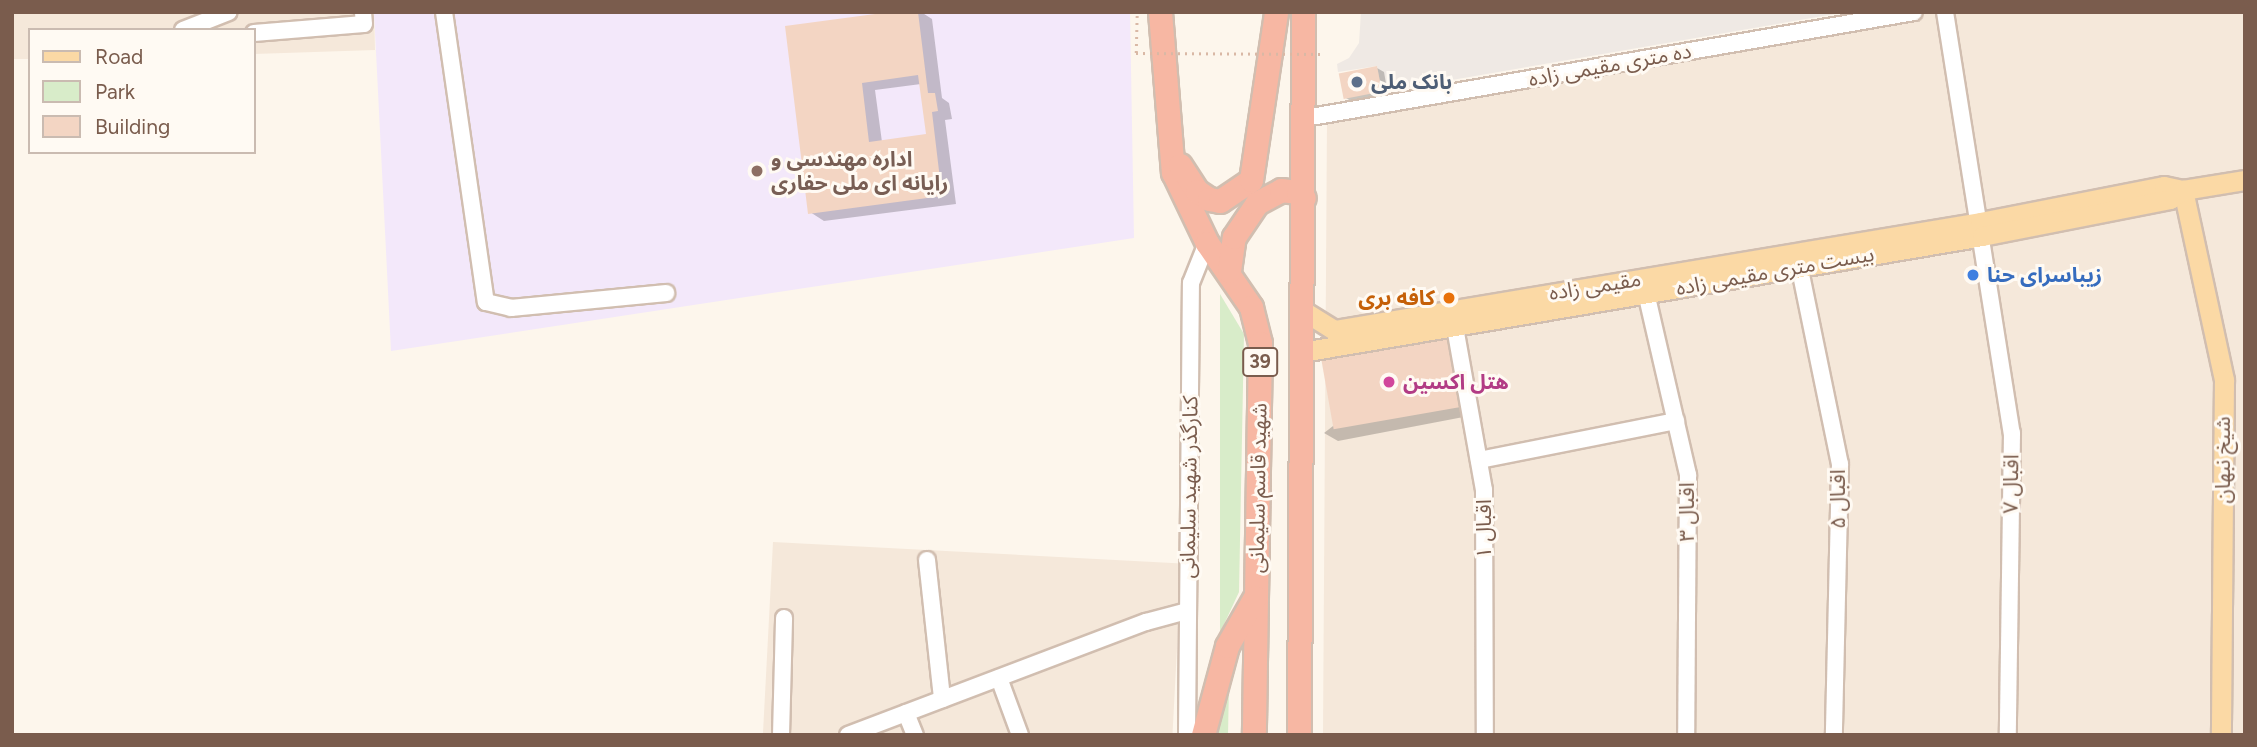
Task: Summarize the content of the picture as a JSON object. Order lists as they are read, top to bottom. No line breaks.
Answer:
{"streets":{"highway":["39","شهید قاسم سلیمانی"],"main road":["بیست متری مقیمی زاده","شیخ نبهان"],"street":["ده متری مقیمی زاده","اقبال ۷","کنارگذر شهید سلیمانی","اقبال ۵","اقبال ۳","اقبال ۱"]},"crossings":[["ده متری مقیمی زاده","شهید قاسم سلیمانی"],["بیست متری مقیمی زاده","شیخ نبهان"],["بیست متری مقیمی زاده","اقبال ۷"],["بیست متری مقیمی زاده","شهید قاسم سلیمانی"],["بیست متری مقیمی زاده","اقبال ۵"],["بیست متری مقیمی زاده","اقبال ۳"],["بیست متری مقیمی زاده","اقبال ۱"],["کنارگذر شهید سلیمانی","شهید قاسم سلیمانی"]],"places":["بانک ملی","اداره مهندسی و رایانه ای ملی حفاری","زیباسرای حنا","کافه بری","هتل اکسین"],"legend":["Road","Park","Building"]}
